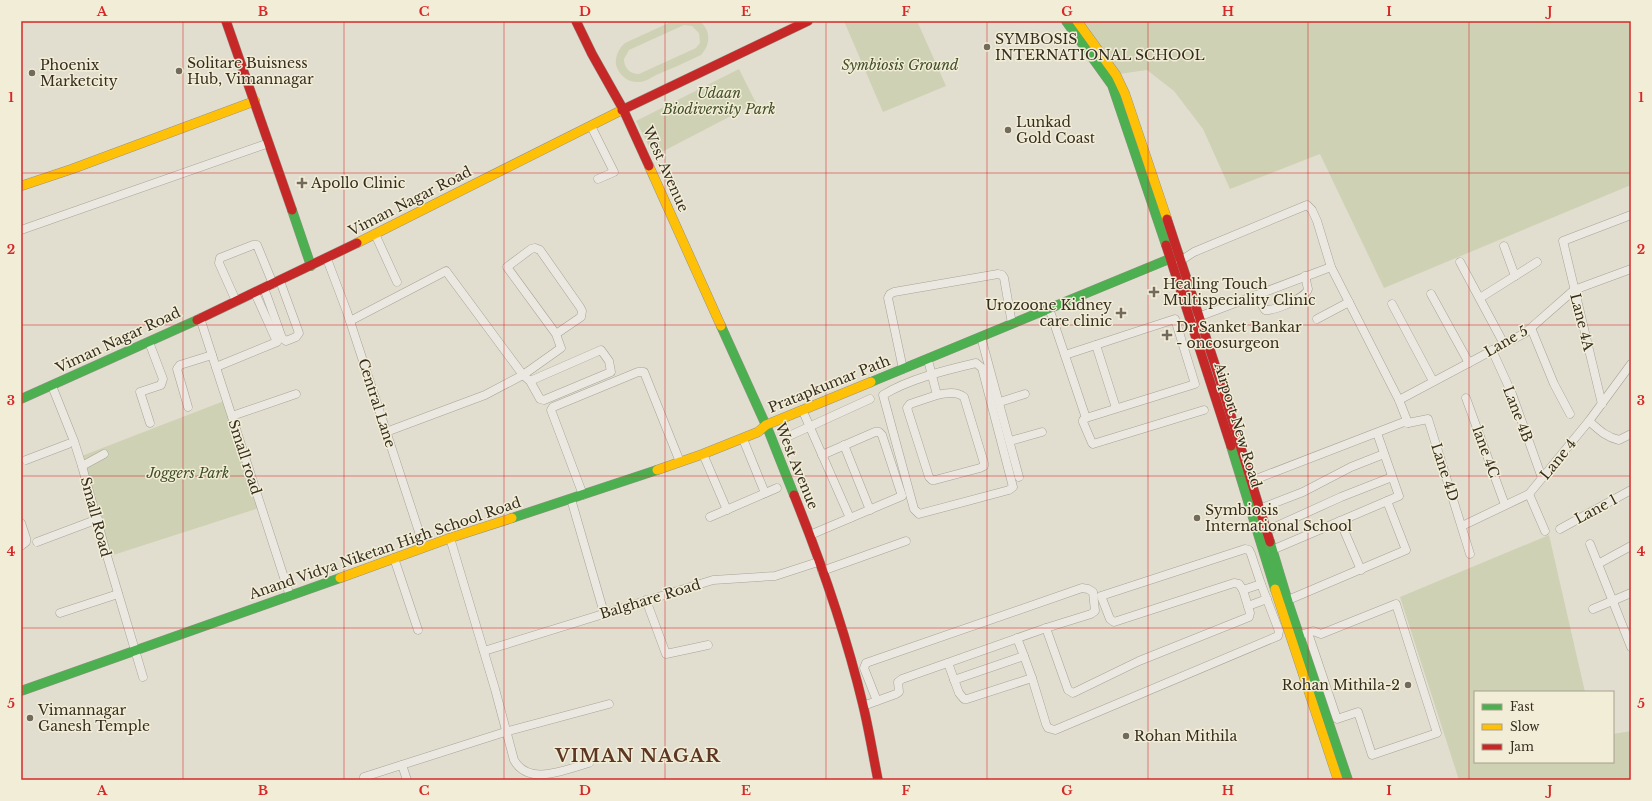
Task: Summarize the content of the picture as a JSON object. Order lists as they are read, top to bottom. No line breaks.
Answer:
{"streets":{"street":["West Avenue","Viman Nagar Road","Lane 4A","Lane 5","Pratapkumar Path","Central Lane","Lane 4B","Airport New Road","lane 4C","Small road","Lane 4","Lane 4D","Lane 1","Small Road","Anand Vidya Niketan High School Road","Balghare Road"]},"crossings":[["West Avenue","Viman Nagar Road"],["West Avenue","Pratapkumar Path"],["West Avenue","Balghare Road"],["Viman Nagar Road","Central Lane"],["Viman Nagar Road","Small road"],["Viman Nagar Road","Small Road"],["Lane 4A","Lane 5"],["Lane 4A","Lane 4"],["Lane 5","Lane 4B"],["Pratapkumar Path","Airport New Road"],["Pratapkumar Path","Anand Vidya Niketan High School Road"],["Central Lane","Anand Vidya Niketan High School Road"],["Lane 4B","Lane 4"],["lane 4C","Lane 4"],["Small road","Anand Vidya Niketan High School Road"],["Lane 4","Lane 4D"],["Small Road","Anand Vidya Niketan High School Road"]],"districts":["VIMAN NAGAR"],"parks":["Symbiosis Ground","Udaan Biodiversity Park","Joggers Park"],"places":{"other":["SYMBOSIS INTERNATIONAL SCHOOL","Solitare Buisness Hub, Vimannagar","Phoenix Marketcity","Lunkad Gold Coast","Symbiosis International School","Rohan Mithila-2","Vimannagar Ganesh Temple","Rohan Mithila"],"health":["Apollo Clinic","Healing Touch Multispeciality Clinic","Urozoone Kidney care clinic","Dr Sanket Bankar - oncosurgeon"]},"legend":["Fast","Slow","Jam"],"grid":{"columns":["A","B","C","D","E","F","G","H","I","J"],"rows":["1","2","3","4","5"]}}
